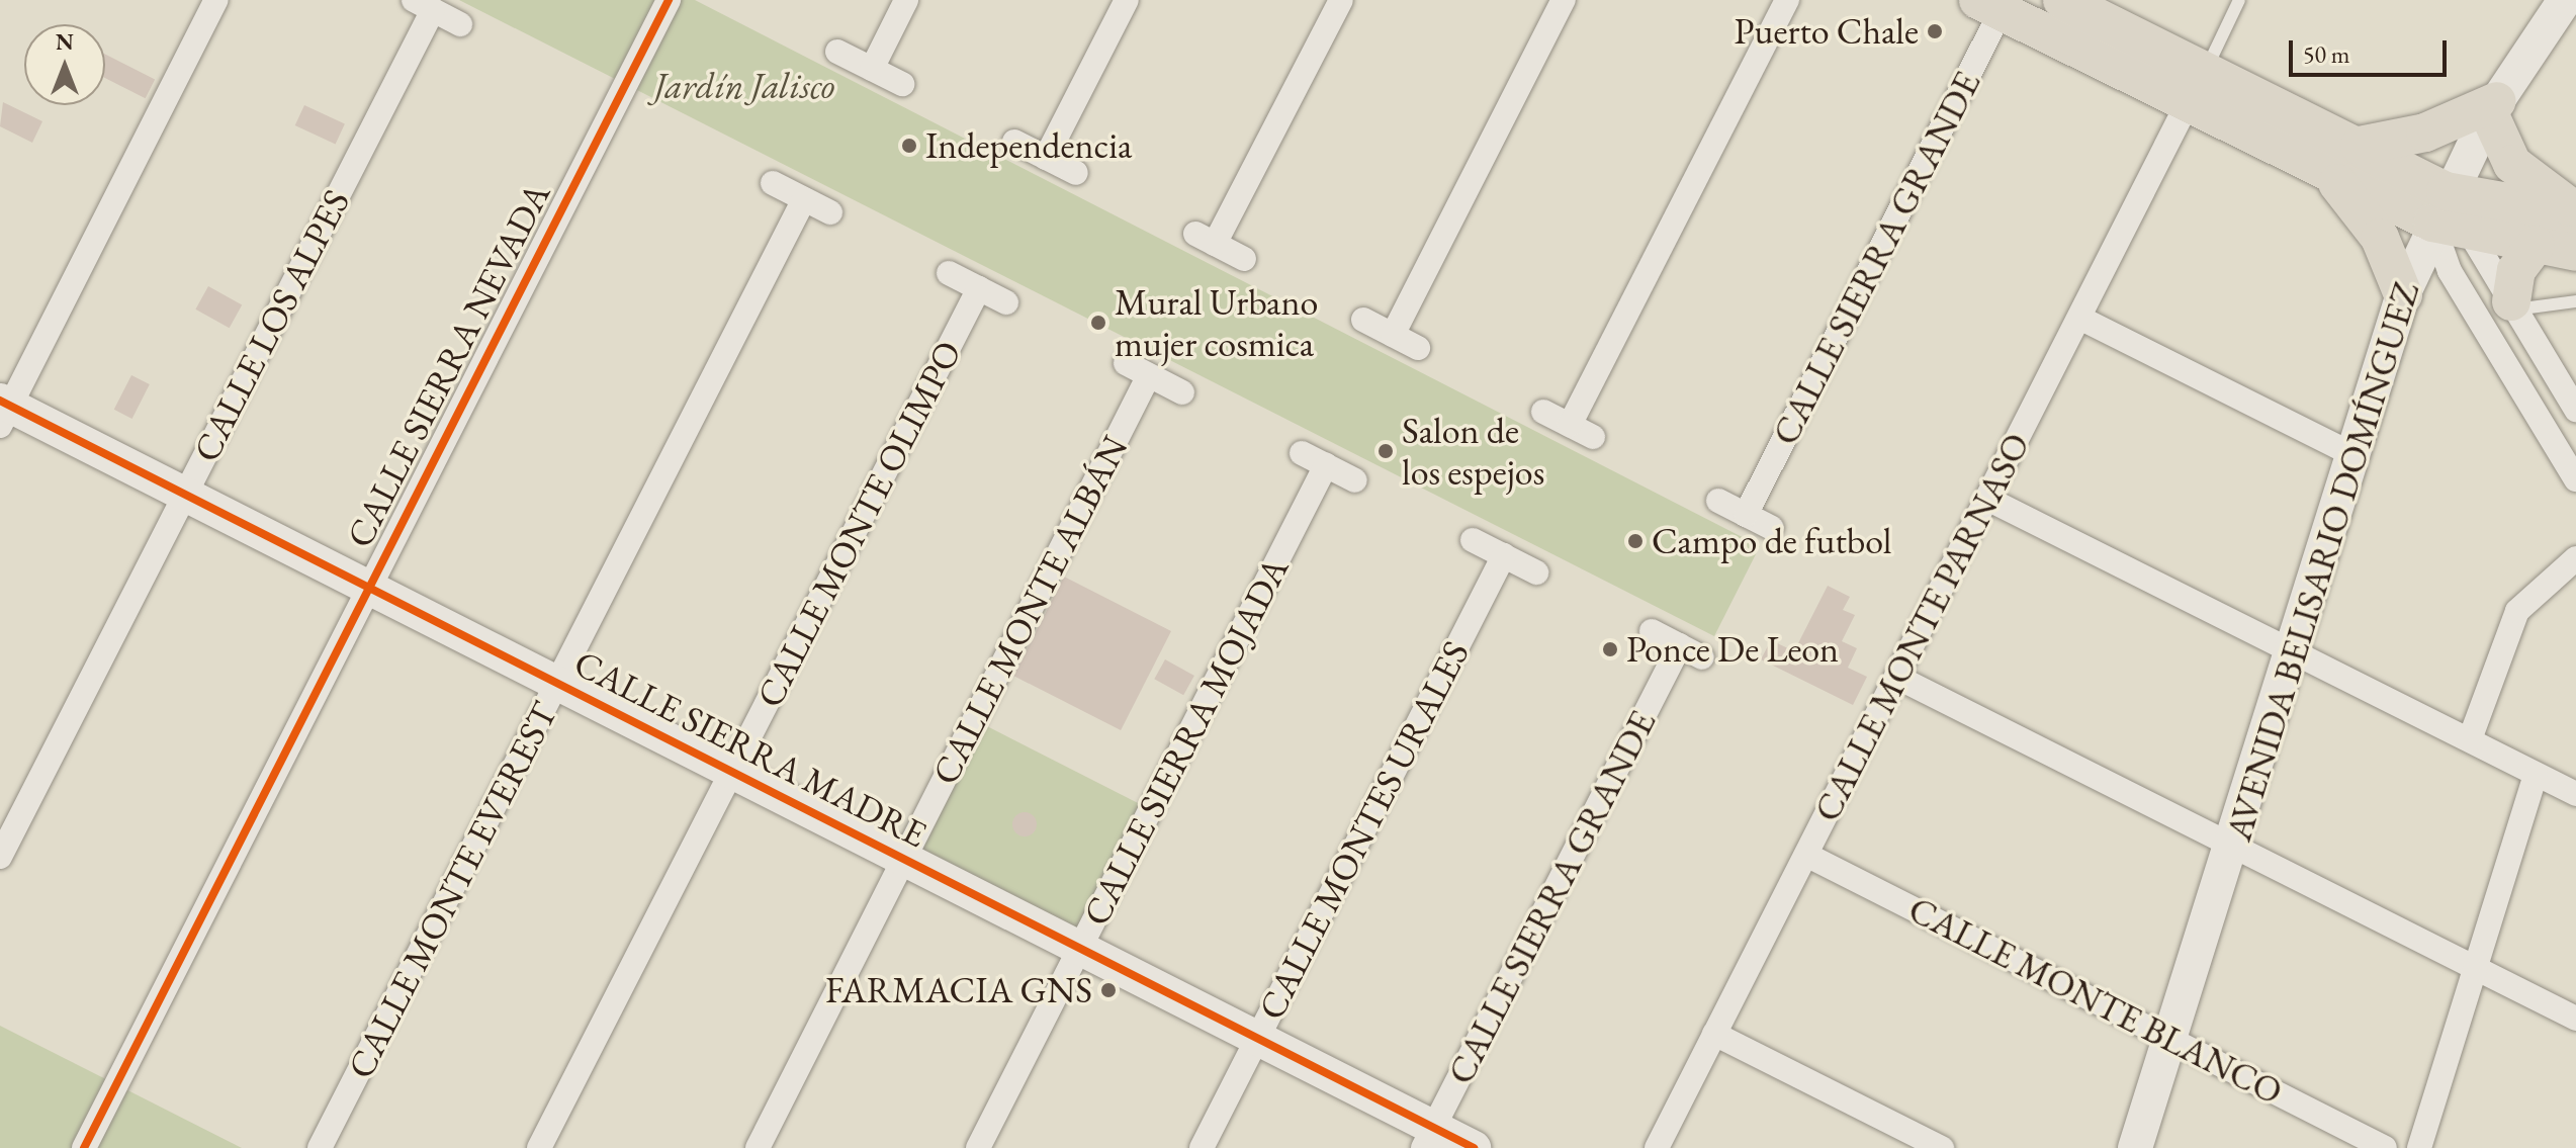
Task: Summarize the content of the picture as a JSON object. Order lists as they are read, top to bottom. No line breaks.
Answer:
{"streets":{"street":["CALLE SIERRA GRANDE","CALLE LOS ALPES","CALLE SIERRA NEVADA","CALLE MONTE OLIMPO","AVENIDA BELISARIO DOMÍNGUEZ","CALLE MONTE ALBÁN","CALLE MONTE PARNASO","CALLE SIERRA MOJADA","CALLE SIERRA MADRE","CALLE MONTES URALES","CALLE MONTE EVEREST","CALLE MONTE BLANCO"]},"crossings":[["CALLE SIERRA GRANDE","CALLE SIERRA MADRE"],["CALLE LOS ALPES","CALLE SIERRA MADRE"],["CALLE SIERRA NEVADA","CALLE SIERRA MADRE"],["CALLE MONTE OLIMPO","CALLE SIERRA MADRE"],["AVENIDA BELISARIO DOMÍNGUEZ","CALLE MONTE BLANCO"],["CALLE MONTE ALBÁN","CALLE SIERRA MADRE"],["CALLE MONTE PARNASO","CALLE MONTE BLANCO"],["CALLE SIERRA MOJADA","CALLE SIERRA MADRE"],["CALLE SIERRA MADRE","CALLE MONTES URALES"],["CALLE SIERRA MADRE","CALLE MONTE EVEREST"]],"parks":["Jardín Jalisco"],"places":["Puerto Chale","Independencia","Mural Urbano mujer cosmica","Salon de los espejos","Campo de futbol","Ponce De Leon","FARMACIA GNS"],"scale_bar":"50 m","north":"top"}
